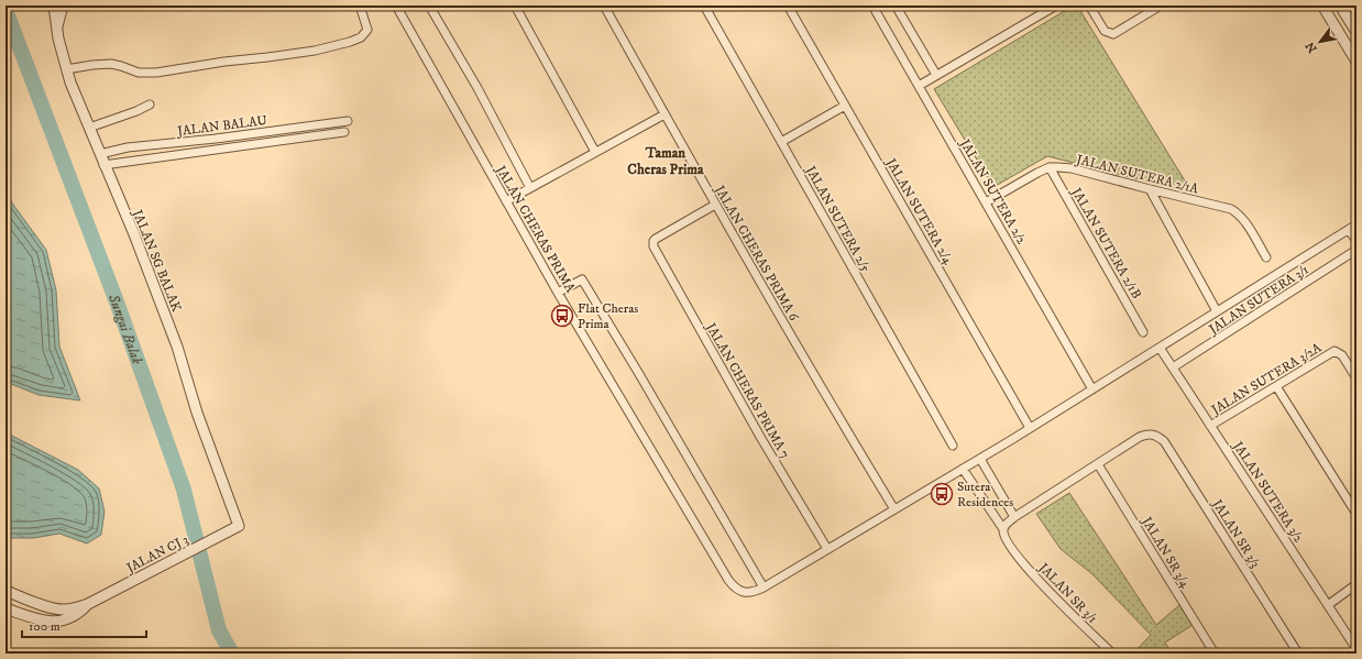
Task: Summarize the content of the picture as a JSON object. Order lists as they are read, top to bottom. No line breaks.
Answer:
{"streets":{"street":["JALAN BALAU","JALAN SUTERA 2/1A","JALAN SUTERA 2/2","JALAN SUTERA 2/4","JALAN SUTERA 2/5","JALAN CHERAS PRIMA","JALAN SUTERA 2/1B","JALAN CHERAS PRIMA 6","JALAN SG BALAK","JALAN SUTERA 3/1","JALAN SUTERA 3/2A","JALAN CHERAS PRIMA 7","JALAN SUTERA 3/2","JALAN SR 3/3","JALAN SR 3/4","JALAN CJ 3","JALAN SR 3/1"]},"crossings":[["JALAN BALAU","JALAN SG BALAK"],["JALAN SUTERA 2/1A","JALAN SUTERA 2/2"],["JALAN SUTERA 2/1A","JALAN SUTERA 2/1B"],["JALAN CHERAS PRIMA 6","JALAN CHERAS PRIMA 7"],["JALAN SG BALAK","JALAN CJ 3"],["JALAN SUTERA 3/1","JALAN SUTERA 3/2"],["JALAN SUTERA 3/2A","JALAN SUTERA 3/2"],["JALAN SR 3/3","JALAN SR 3/4"]],"districts":["Taman Cheras Prima"],"water":["Sungai Balak"],"places":{"bus stop":["Flat Cheras Prima","Sutera Residences"]},"scale_bar":"100 m","north":"bottom left"}
